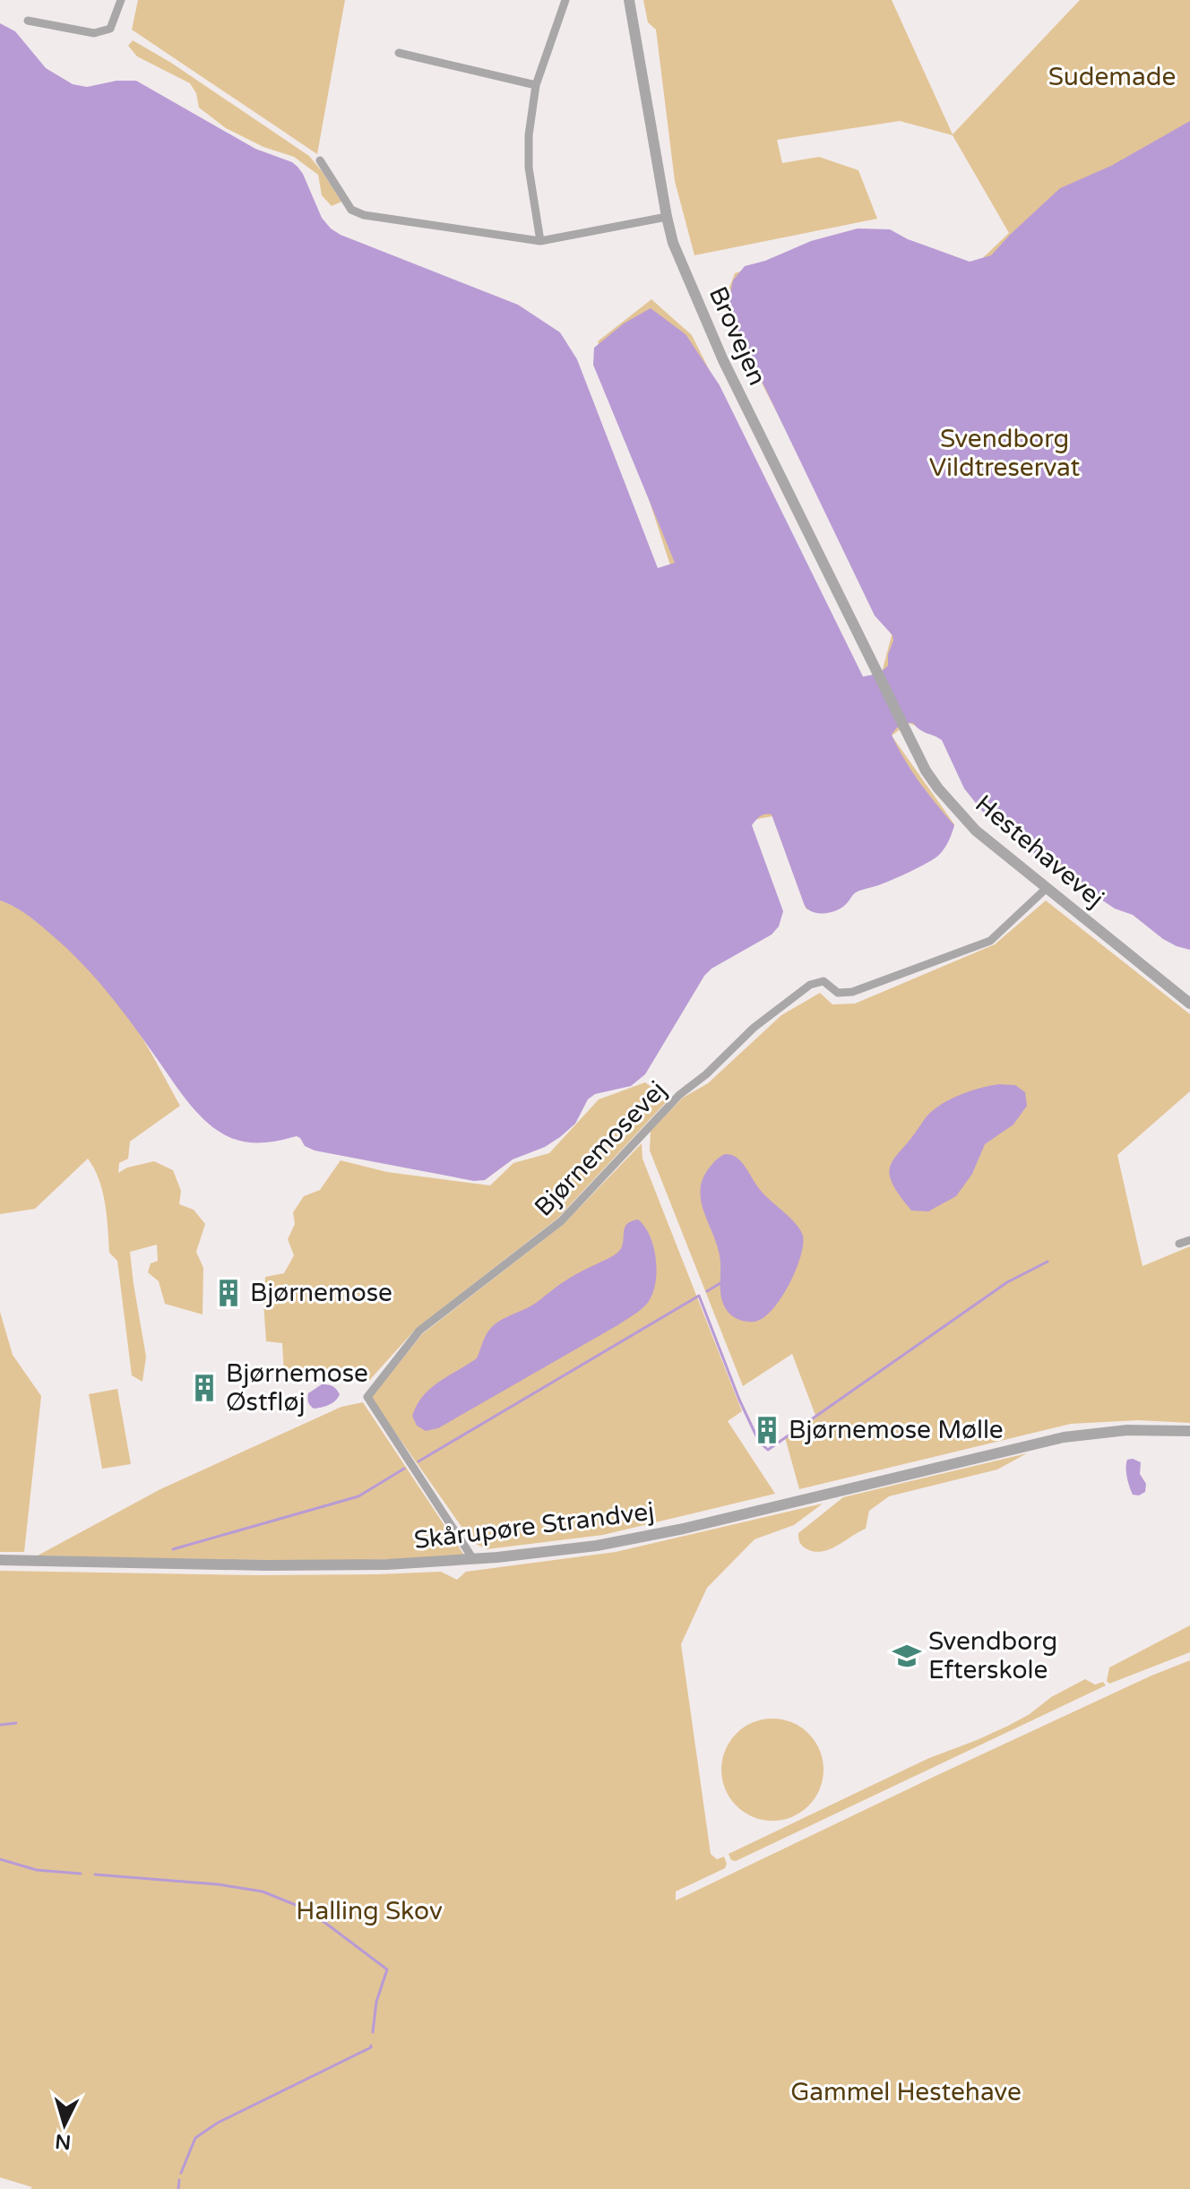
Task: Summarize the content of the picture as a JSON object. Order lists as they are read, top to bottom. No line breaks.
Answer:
{"streets":{"street":["Brovejen","Hestehavevej","Bjørnemosevej","Skårupøre Strandvej"]},"crossings":[["Brovejen","Hestehavevej"],["Hestehavevej","Bjørnemosevej"],["Bjørnemosevej","Skårupøre Strandvej"]],"parks":["Sudemade","Svendborg Vildtreservat","Halling Skov","Gammel Hestehave"],"places":{"building":["Bjørnemose","Bjørnemose Østfløj","Bjørnemose Mølle"],"school or university":["Svendborg Efterskole"]},"north":"bottom"}
